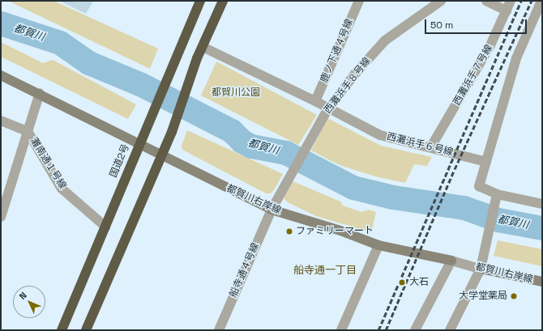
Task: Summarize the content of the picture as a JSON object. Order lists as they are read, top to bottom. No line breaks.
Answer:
{"streets":{"highway":["国道2号"],"street":["鹿ノ下通４号線","西灘浜手７号線","西灘浜手８号線","西灘浜手６号線","灘南通１号線","都賀川右岸線","船寺通４号線"]},"crossings":[["鹿ノ下通４号線","西灘浜手６号線"],["西灘浜手７号線","西灘浜手６号線"],["西灘浜手８号線","西灘浜手６号線"],["西灘浜手８号線","都賀川右岸線"],["西灘浜手８号線","船寺通４号線"],["国道2号","灘南通１号線"],["国道2号","都賀川右岸線"],["都賀川右岸線","船寺通４号線"]],"districts":["船寺通一丁目"],"water":["都賀川"],"parks":["都賀川公園"],"places":["ファミリーマート","大石","大学堂薬局"],"scale_bar":"50 m","north":"top left"}
